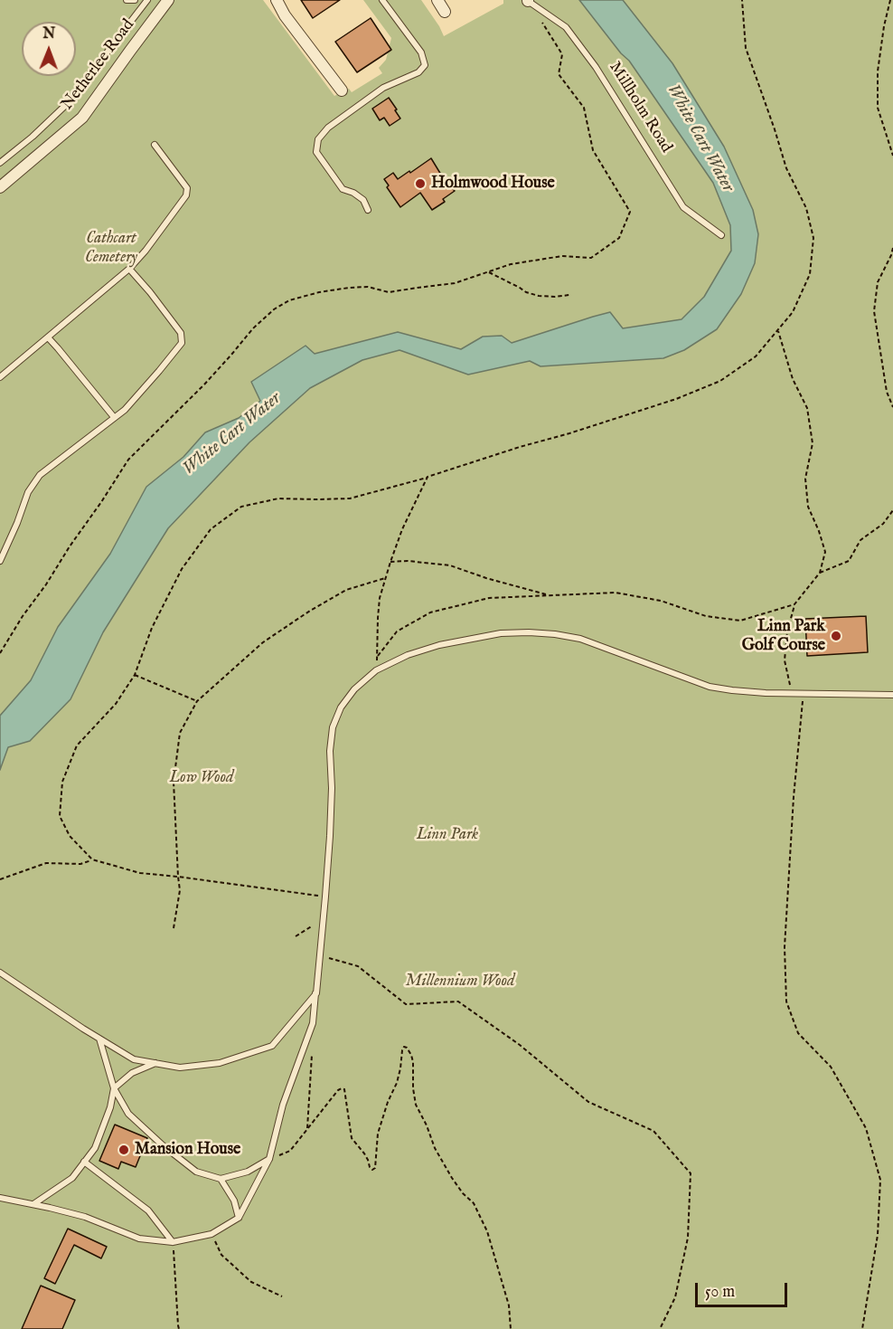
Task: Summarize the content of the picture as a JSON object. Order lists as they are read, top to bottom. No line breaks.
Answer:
{"streets":{"street":["Netherlee Road"],"lane":["Millholm Road"]},"water":["White Cart Water"],"parks":["Cathcart Cemetery","Low Wood","Linn Park","Millennium Wood"],"places":["Holmwood House","Linn Park Golf Course","Mansion House"],"scale_bar":"50 m","north":"top"}
